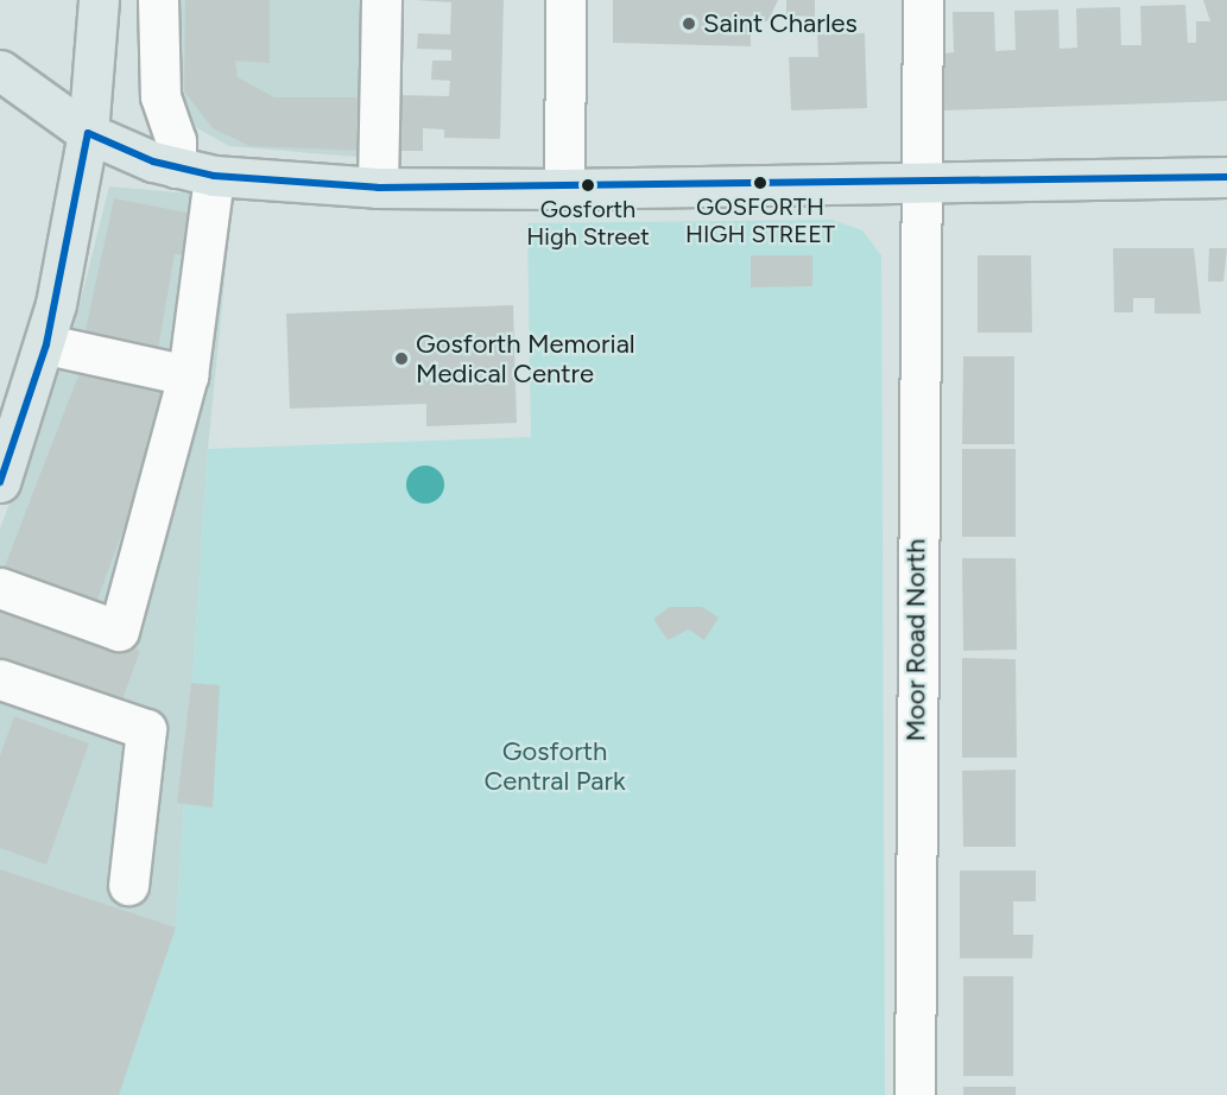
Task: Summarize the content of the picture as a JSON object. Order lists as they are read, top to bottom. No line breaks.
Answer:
{"streets":{"street":["Moor Road North"]},"parks":["Gosforth Central Park"],"places":["Saint Charles","GOSFORTH HIGH STREET","Gosforth High Street","Gosforth Memorial Medical Centre"]}
